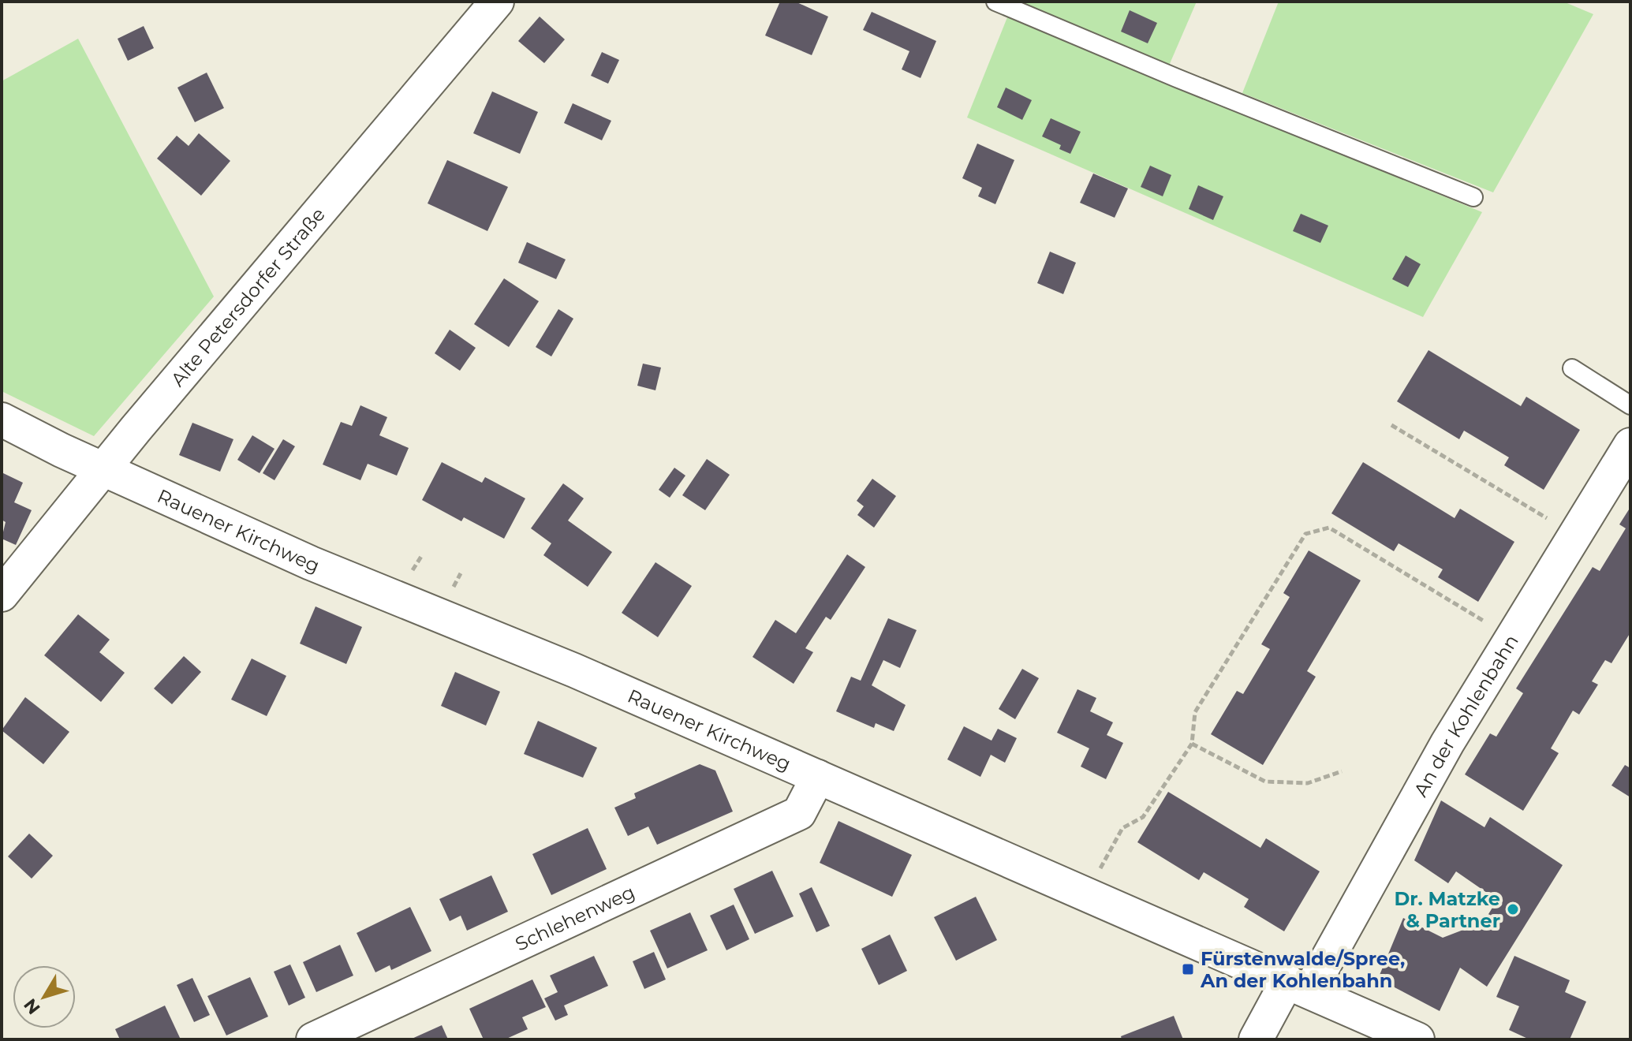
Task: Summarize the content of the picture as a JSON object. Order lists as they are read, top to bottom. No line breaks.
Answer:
{"streets":{"street":["Alte Petersdorfer Straße","Rauener Kirchweg","An der Kohlenbahn","Schlehenweg"]},"crossings":[["Alte Petersdorfer Straße","Rauener Kirchweg"],["Rauener Kirchweg","An der Kohlenbahn"],["Rauener Kirchweg","Schlehenweg"]],"places":{"other":["Dr. Matzke & Partner"],"transit":["Fürstenwalde/Spree, An der Kohlenbahn"]},"north":"bottom left"}
